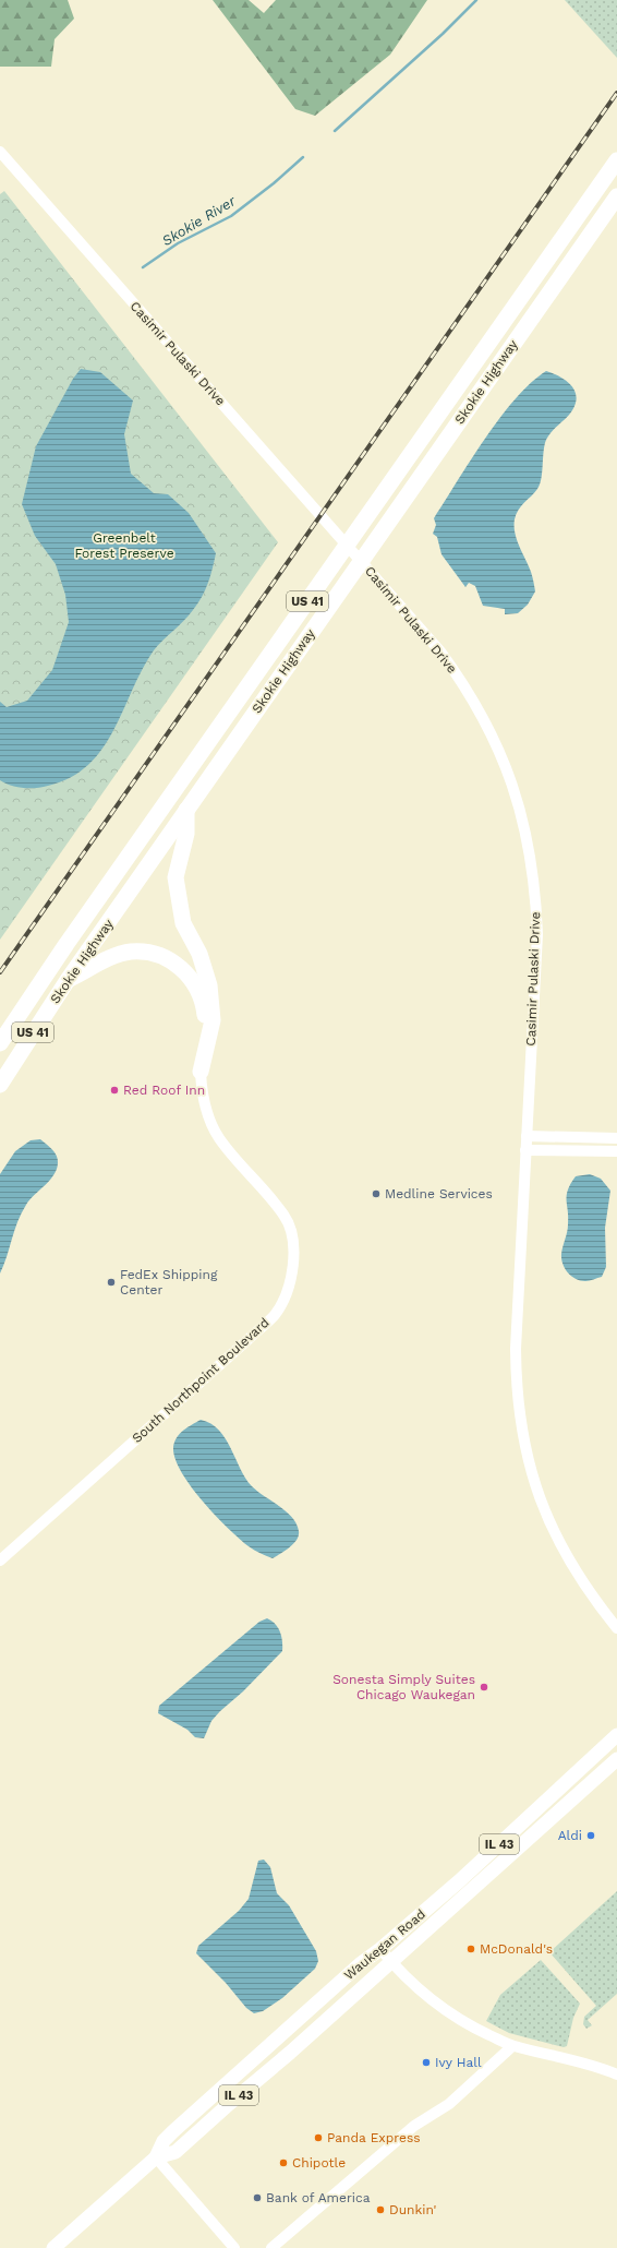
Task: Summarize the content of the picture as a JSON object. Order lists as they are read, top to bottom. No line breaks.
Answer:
{"streets":{"highway":["Skokie Highway","US 41"],"main road":["IL 43","Waukegan Road"],"street":["Casimir Pulaski Drive","South Northpoint Boulevard"]},"water":["Skokie River"],"parks":["Greenbelt Forest Preserve"],"places":["Red Roof Inn","Medline Services","FedEx Shipping Center","Sonesta Simply Suites Chicago Waukegan","Aldi","McDonald's","Ivy Hall","Panda Express","Chipotle","Bank of America","Dunkin'"]}
